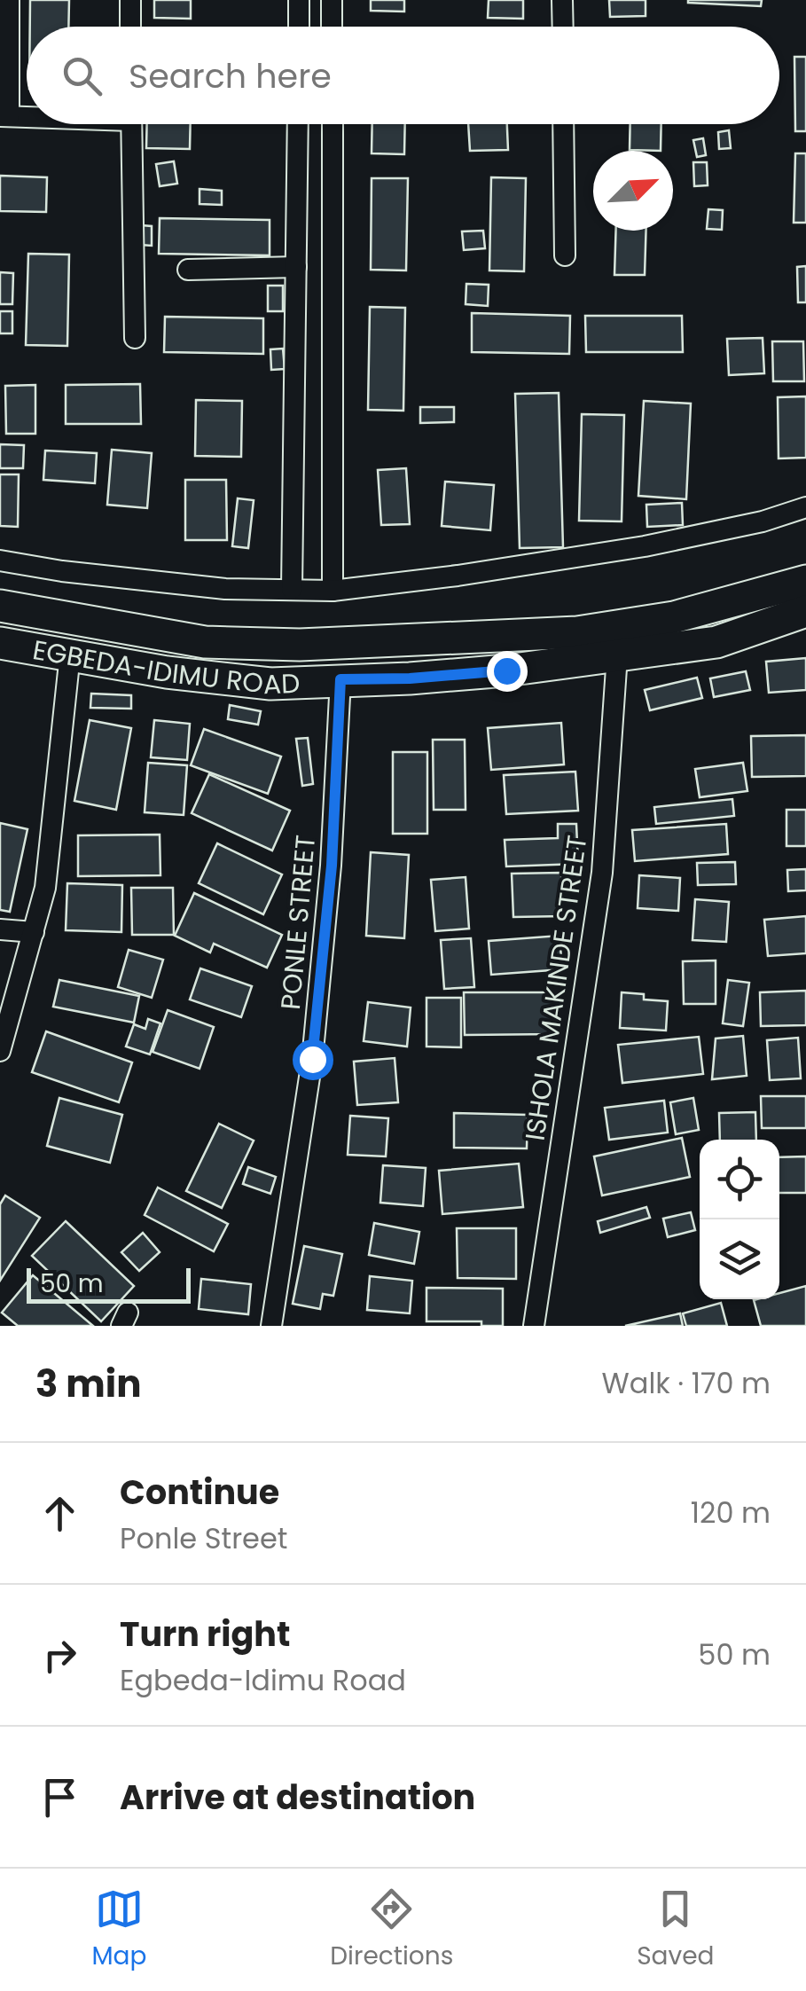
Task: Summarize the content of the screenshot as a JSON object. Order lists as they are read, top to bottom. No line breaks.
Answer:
{"streets":{"main road":["EGBEDA-IDIMU ROAD"],"street":["PONLE STREET","ISHOLA MAKINDE STREET"]},"crossings":[["EGBEDA-IDIMU ROAD","PONLE STREET"],["EGBEDA-IDIMU ROAD","ISHOLA MAKINDE STREET"]],"scale_bar":"50 m","north":"top right","page":{"search":"Search here","scale":"50 m","heading":["3 min","Walk · 170 m"],"list":[["Continue","Ponle Street","120 m"],["Turn right","Egbeda-Idimu Road","50 m"],"Arrive at destination"],"nav":["Map","Directions","Saved"]}}
